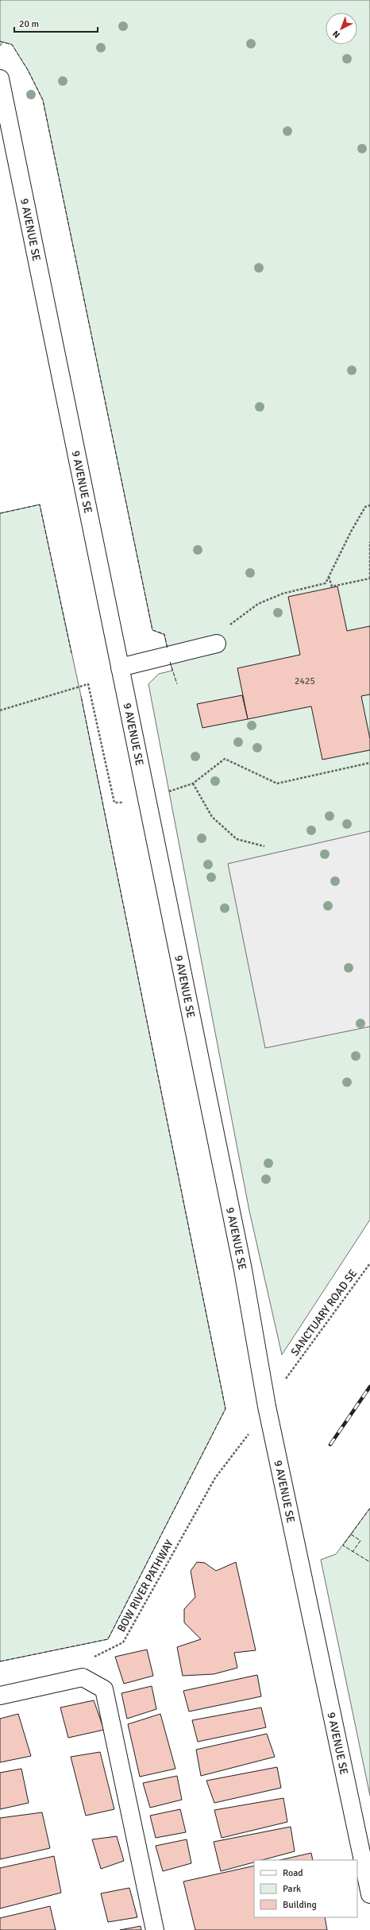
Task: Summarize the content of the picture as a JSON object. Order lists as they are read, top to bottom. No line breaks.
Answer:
{"streets":{"street":["9 AVENUE SE"],"path":["SANCTUARY ROAD SE","BOW RIVER PATHWAY"]},"house_numbers":["2425"],"legend":["Road","Park","Building"],"scale_bar":"20 m","north":"bottom left"}
